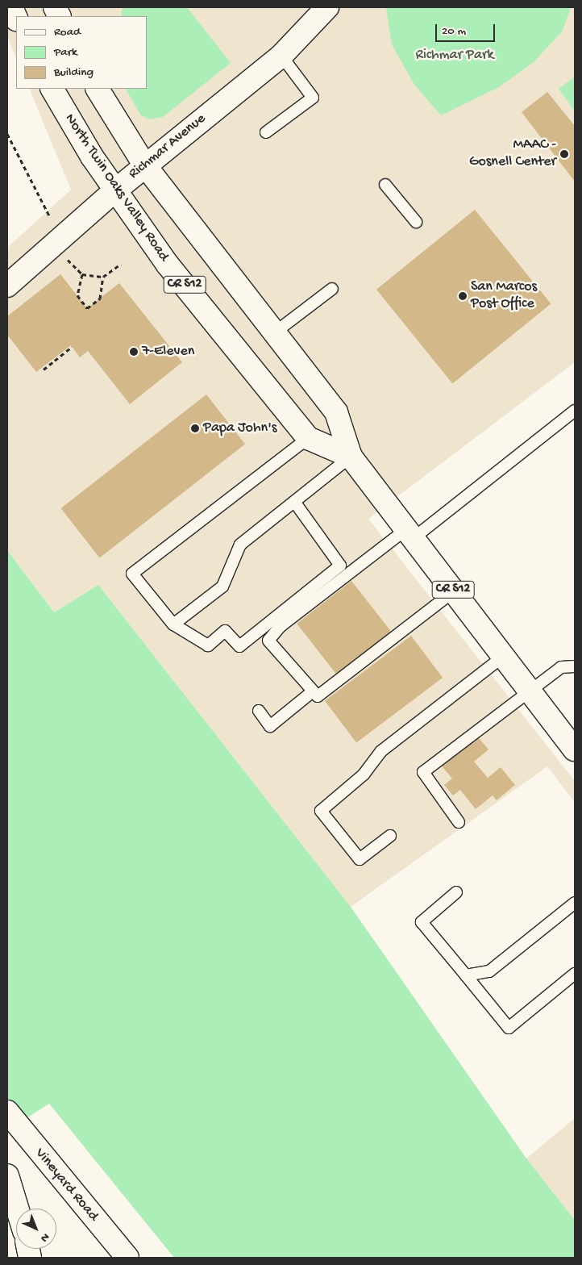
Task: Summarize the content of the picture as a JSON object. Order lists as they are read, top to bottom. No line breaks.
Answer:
{"streets":{"main road":["Richmar Avenue","North Twin Oaks Valley Road","CR S12","Vineyard Road"]},"crossings":[["Richmar Avenue","North Twin Oaks Valley Road"]],"parks":["Richmar Park"],"places":["MAAC - Gosnell Center","San Marcos Post Office","7-Eleven","Papa John's"],"legend":["Road","Park","Building"],"scale_bar":"20 m","north":"bottom right"}
